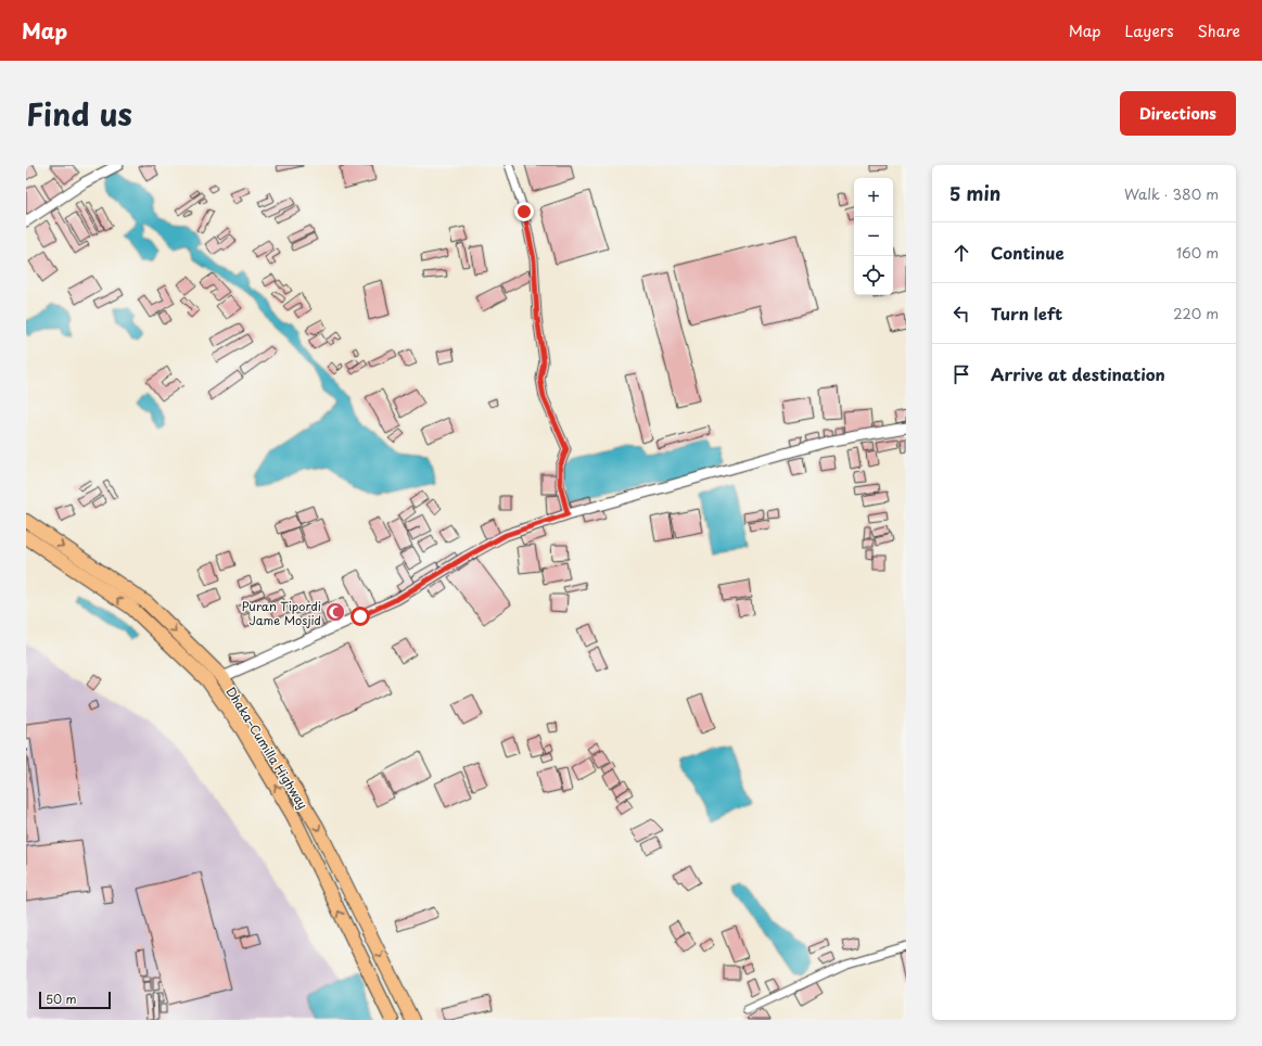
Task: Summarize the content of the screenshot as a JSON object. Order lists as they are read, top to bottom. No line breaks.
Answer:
{"streets":{"highway":["Dhaka–Cumilla Highway"]},"places":{"mosque":["Puran Tipordi Jame Mosjid"]},"scale_bar":"50 m","page":{"header":"Map","nav":["Map","Layers","Share"],"title":"Find us","buttons":"Directions","heading":["5 min","Walk · 380 m"],"map_buttons":["+","−"],"list":[["Continue","160 m"],["Turn left","220 m"],"Arrive at destination"],"scale":"50 m"}}
